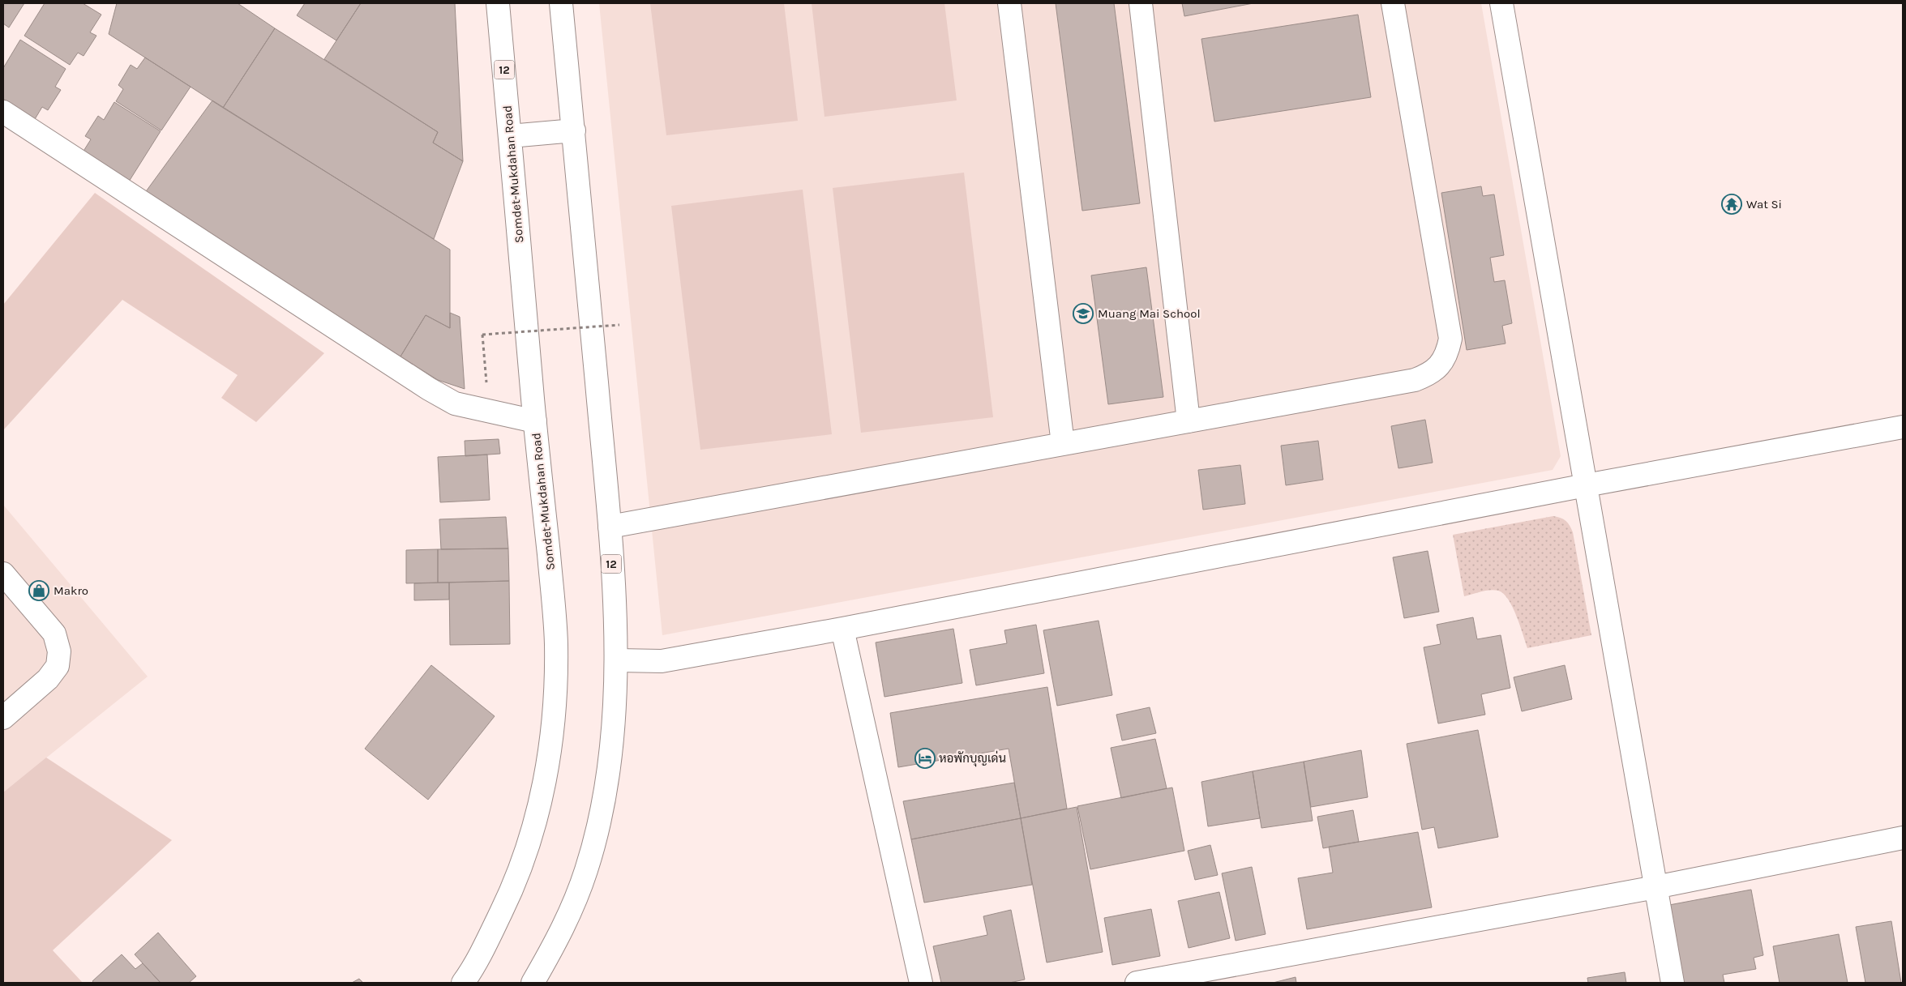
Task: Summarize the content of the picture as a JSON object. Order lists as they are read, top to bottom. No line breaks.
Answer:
{"streets":{"street":["12","Somdet-Mukdahan Road"]},"places":{"temple":["Wat Si"],"school or university":["Muang Mai School"],"shop":["Makro"],"hotel":["หอพักบุญเด่น"]}}
